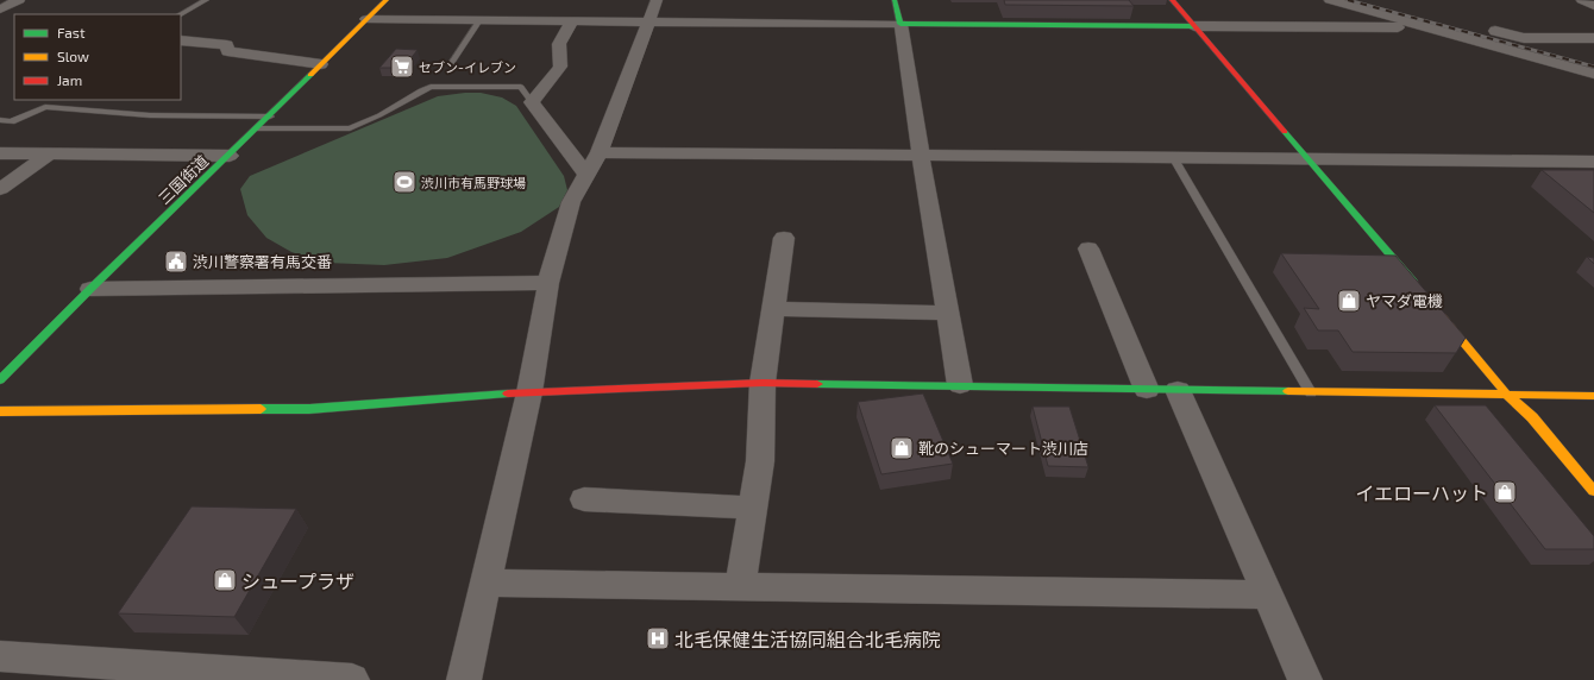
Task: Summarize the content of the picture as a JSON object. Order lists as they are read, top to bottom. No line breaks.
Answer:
{"streets":{"street":["三国街道"]},"places":{"supermarket":["セブン-イレブン"],"sports":["渋川市有馬野球場"],"public building":["渋川警察署有馬交番"],"shop":["ヤマダ電機","靴のシューマート渋川店","イエローハット","シュープラザ"],"hospital":["北毛保健生活協同組合北毛病院"]},"legend":["Fast","Slow","Jam"]}
